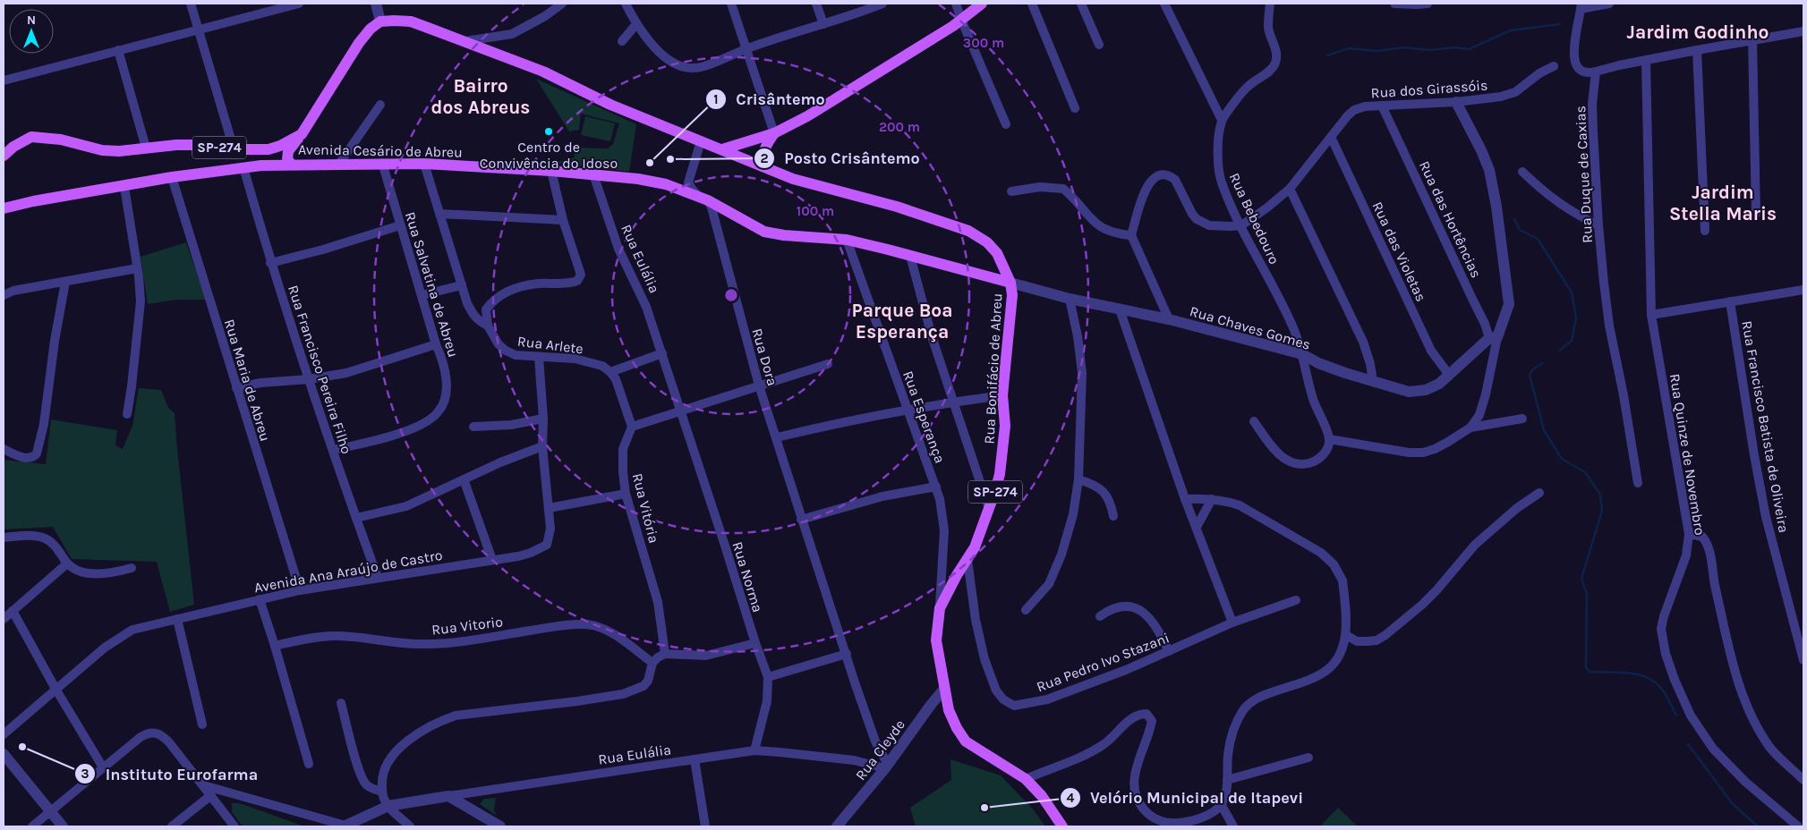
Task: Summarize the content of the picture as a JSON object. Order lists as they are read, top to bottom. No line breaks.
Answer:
{"streets":{"main road":["SP-274","Avenida Cesário de Abreu","Rua Bonifácio de Abreu"],"street":["Rua dos Girassóis","Rua Duque de Caxias","Rua Bebedouro","Rua das Hortências","Rua das Violetas","Rua Eulália","Rua Salvatina de Abreu","Rua Chaves Gomes","Rua Arlete","Rua Dora","Rua Francisco Pereira Filho","Rua Maria de Abreu","Rua Esperança","Rua Francisco Batista de Oliveira","Rua Quinze de Novembro","Rua Vitória","Avenida Ana Araújo de Castro","Rua Norma","Rua Vitorio","Rua Pedro Ivo Stazani","Rua Cleyde"]},"crossings":[["Rua dos Girassóis","Rua Bebedouro"],["Rua dos Girassóis","Rua das Hortências"],["Rua dos Girassóis","Rua das Violetas"],["SP-274","Rua Bonifácio de Abreu"],["SP-274","Rua Cleyde"],["Avenida Cesário de Abreu","Rua Eulália"],["Avenida Cesário de Abreu","Rua Salvatina de Abreu"],["Avenida Cesário de Abreu","Rua Chaves Gomes"],["Avenida Cesário de Abreu","Rua Arlete"],["Avenida Cesário de Abreu","Rua Dora"],["Avenida Cesário de Abreu","Rua Bonifácio de Abreu"],["Avenida Cesário de Abreu","Rua Francisco Pereira Filho"],["Avenida Cesário de Abreu","Rua Maria de Abreu"],["Avenida Cesário de Abreu","Rua Esperança"],["Rua Bebedouro","Rua Chaves Gomes"],["Rua das Hortências","Rua Chaves Gomes"],["Rua das Violetas","Rua Chaves Gomes"],["Rua Eulália","Rua Dora"],["Rua Eulália","Rua Norma"],["Rua Eulália","Rua Cleyde"],["Rua Salvatina de Abreu","Rua Francisco Pereira Filho"],["Rua Chaves Gomes","Rua Bonifácio de Abreu"],["Rua Arlete","Avenida Ana Araújo de Castro"],["Rua Dora","Rua Cleyde"],["Rua Bonifácio de Abreu","Rua Esperança"],["Rua Bonifácio de Abreu","Rua Pedro Ivo Stazani"],["Rua Bonifácio de Abreu","Rua Cleyde"],["Rua Francisco Pereira Filho","Avenida Ana Araújo de Castro"],["Rua Maria de Abreu","Avenida Ana Araújo de Castro"]],"districts":["Jardim Godinho","Bairro dos Abreus","Jardim Stella Maris","Parque Boa Esperança"],"places":["Centro de Convivência do Idoso","Posto Crisântemo","Crisântemo","Instituto Eurofarma","Velório Municipal de Itapevi"],"north":"top","rings":["300 m","200 m","100 m"]}
